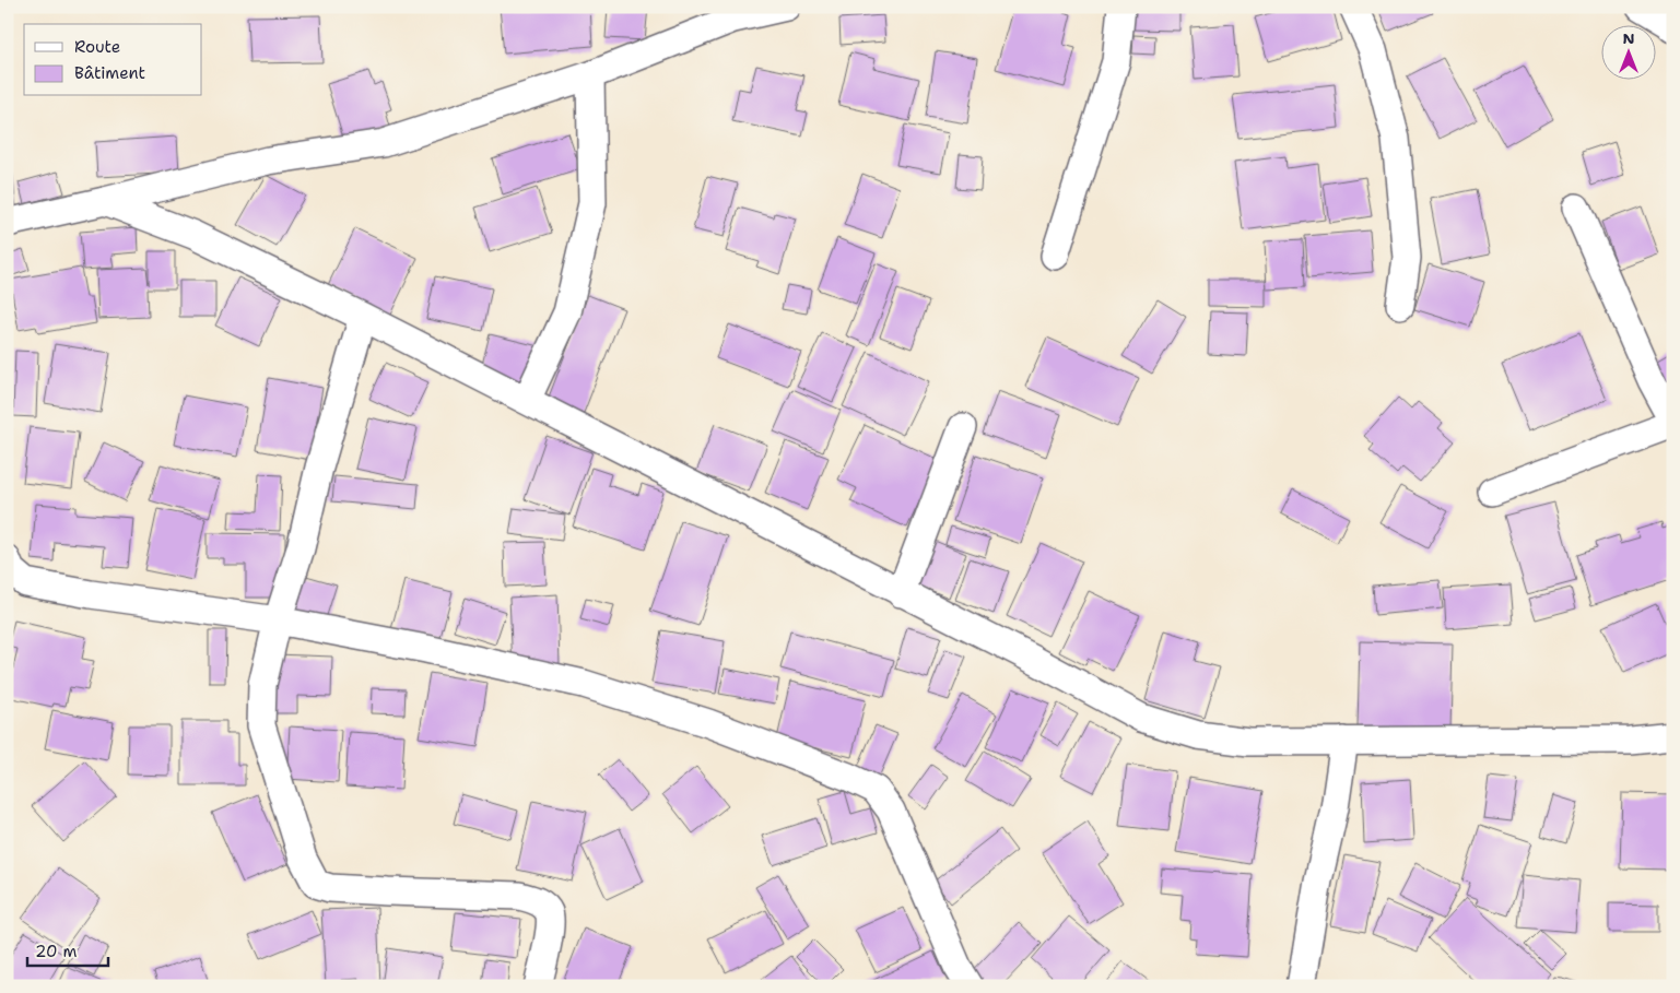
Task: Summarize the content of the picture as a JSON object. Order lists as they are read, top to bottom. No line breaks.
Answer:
{"legend":["Route","Bâtiment"],"scale_bar":"20 m","north":"top"}
